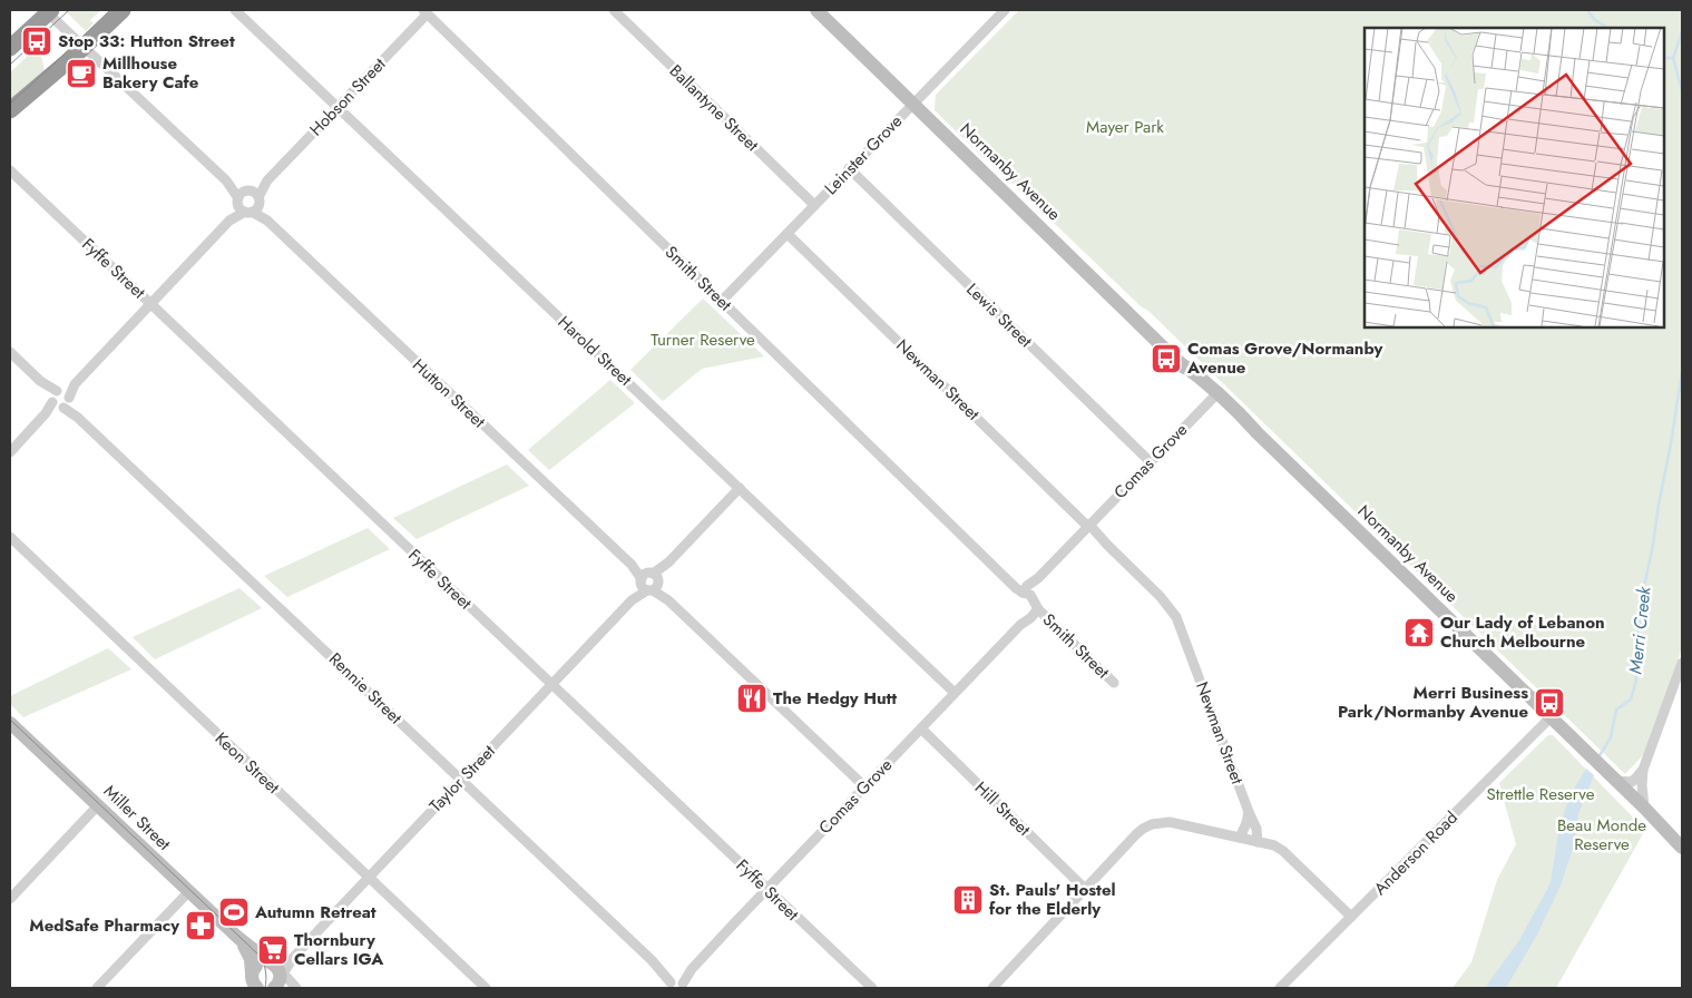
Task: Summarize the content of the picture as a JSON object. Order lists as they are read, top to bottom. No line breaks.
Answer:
{"streets":{"main road":["Normanby Avenue","Miller Street"],"street":["Hobson Street","Ballantyne Street","Leinster Grove","Fyffe Street","Smith Street","Lewis Street","Harold Street","Newman Street","Hutton Street","Comas Grove","Rennie Street","Keon Street","Taylor Street","Hill Street","Anderson Road"]},"crossings":[["Hobson Street","Fyffe Street"],["Hobson Street","Smith Street"],["Hobson Street","Harold Street"],["Hobson Street","Hutton Street"],["Hobson Street","Rennie Street"],["Ballantyne Street","Leinster Grove"],["Leinster Grove","Normanby Avenue"],["Leinster Grove","Smith Street"],["Leinster Grove","Lewis Street"],["Leinster Grove","Newman Street"],["Normanby Avenue","Comas Grove"],["Normanby Avenue","Anderson Road"],["Fyffe Street","Comas Grove"],["Fyffe Street","Taylor Street"],["Smith Street","Comas Grove"],["Lewis Street","Comas Grove"],["Harold Street","Comas Grove"],["Harold Street","Taylor Street"],["Newman Street","Comas Grove"],["Hutton Street","Comas Grove"],["Hutton Street","Taylor Street"],["Comas Grove","Rennie Street"],["Comas Grove","Hill Street"],["Rennie Street","Taylor Street"],["Keon Street","Taylor Street"],["Taylor Street","Miller Street"]],"water":["Merri Creek"],"parks":["Mayer Park","Turner Reserve","Strettle Reserve","Beau Monde Reserve"],"places":{"bus stop":["Stop 33: Hutton Street","Comas Grove/Normanby Avenue","Merri Business Park/Normanby Avenue"],"cafe":["Millhouse Bakery Cafe"],"temple":["Our Lady of Lebanon Church Melbourne"],"restaurant":["The Hedgy Hutt"],"building":["St. Pauls' Hostel for the Elderly"],"sports":["Autumn Retreat"],"pharmacy":["MedSafe Pharmacy"],"supermarket":["Thornbury Cellars IGA"]}}
